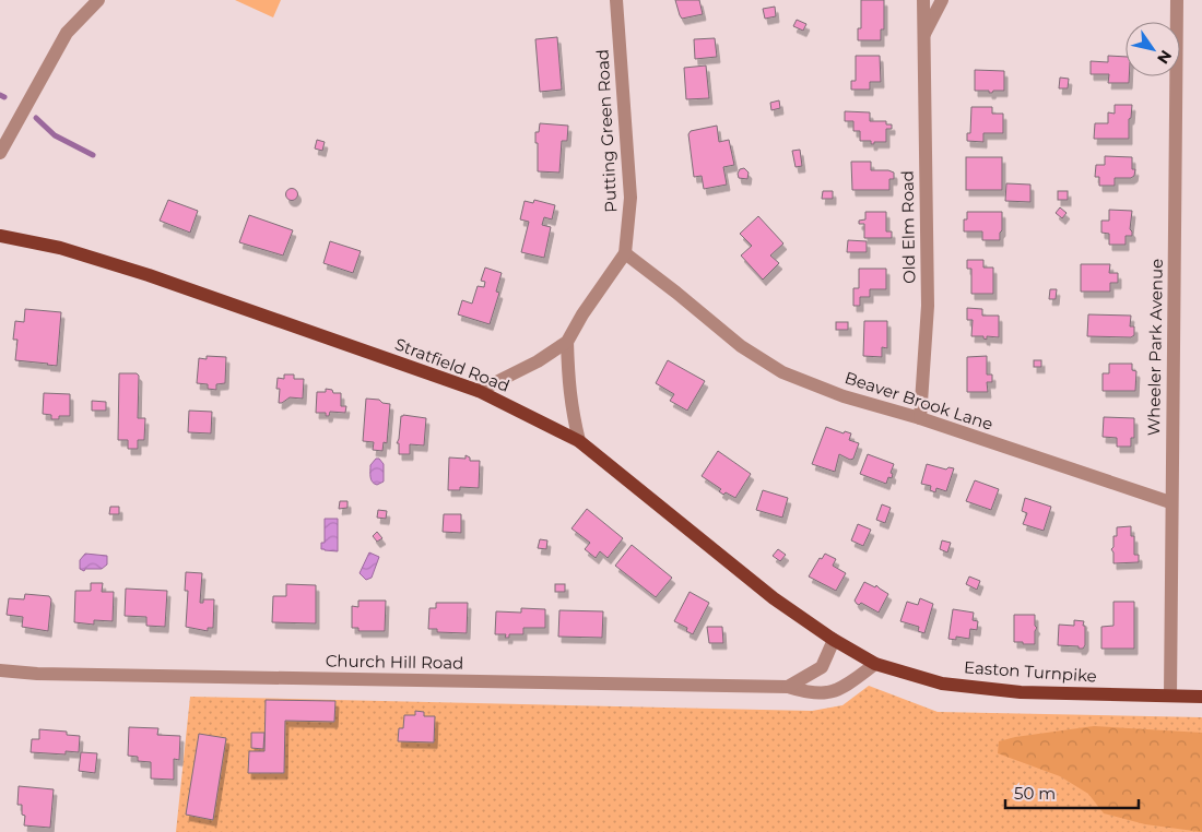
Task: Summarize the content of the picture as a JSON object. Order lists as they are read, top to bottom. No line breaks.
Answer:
{"streets":{"main road":["Stratfield Road","Easton Turnpike"],"street":["Putting Green Road","Old Elm Road","Wheeler Park Avenue","Beaver Brook Lane","Church Hill Road"]},"crossings":[["Putting Green Road","Stratfield Road"],["Putting Green Road","Beaver Brook Lane"],["Old Elm Road","Beaver Brook Lane"],["Wheeler Park Avenue","Beaver Brook Lane"],["Wheeler Park Avenue","Easton Turnpike"],["Stratfield Road","Easton Turnpike"],["Church Hill Road","Easton Turnpike"]],"scale_bar":"50 m","north":"bottom right"}
